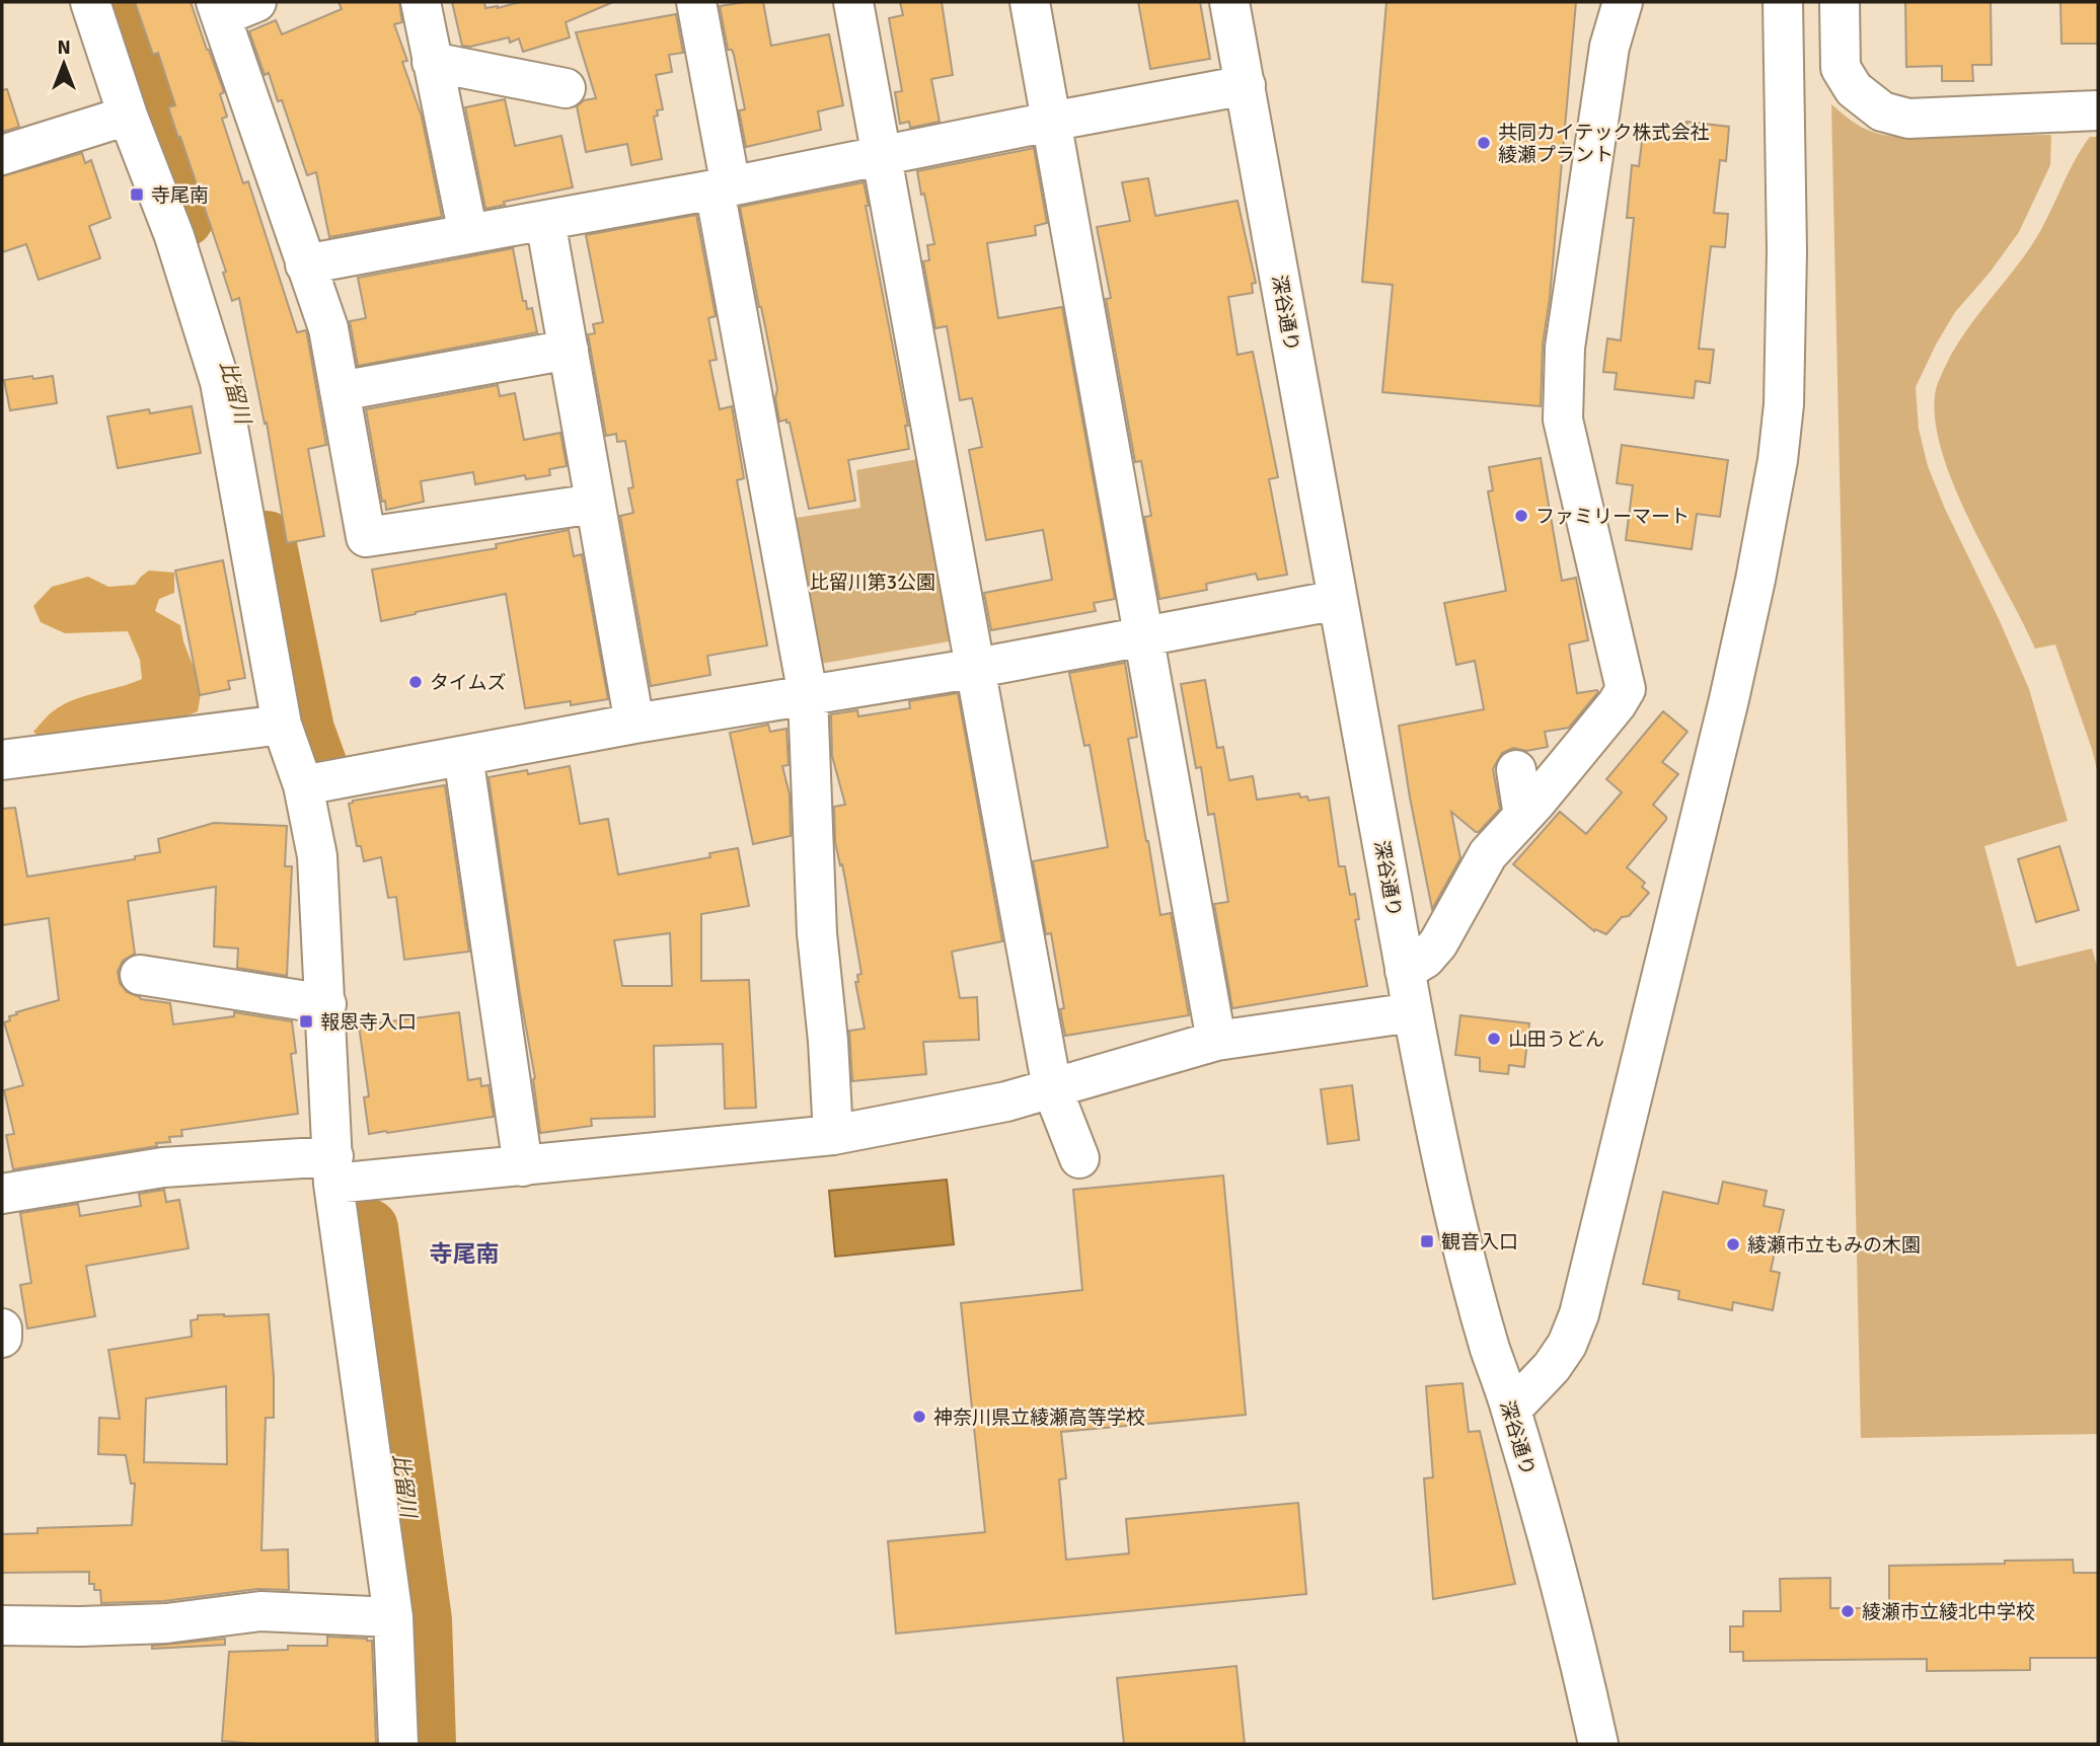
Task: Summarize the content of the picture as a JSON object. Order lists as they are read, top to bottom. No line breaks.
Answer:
{"streets":{"street":["深谷通り"]},"districts":["寺尾南"],"water":["比留川"],"parks":["比留川第3公園"],"places":{"other":["共同カイテック株式会社 綾瀬プラント","ファミリーマート","タイムズ","山田うどん","綾瀬市立もみの木園","神奈川県立綾瀬高等学校","綾瀬市立綾北中学校"],"transit":["寺尾南","報恩寺入口","観音入口"]},"north":"top"}
